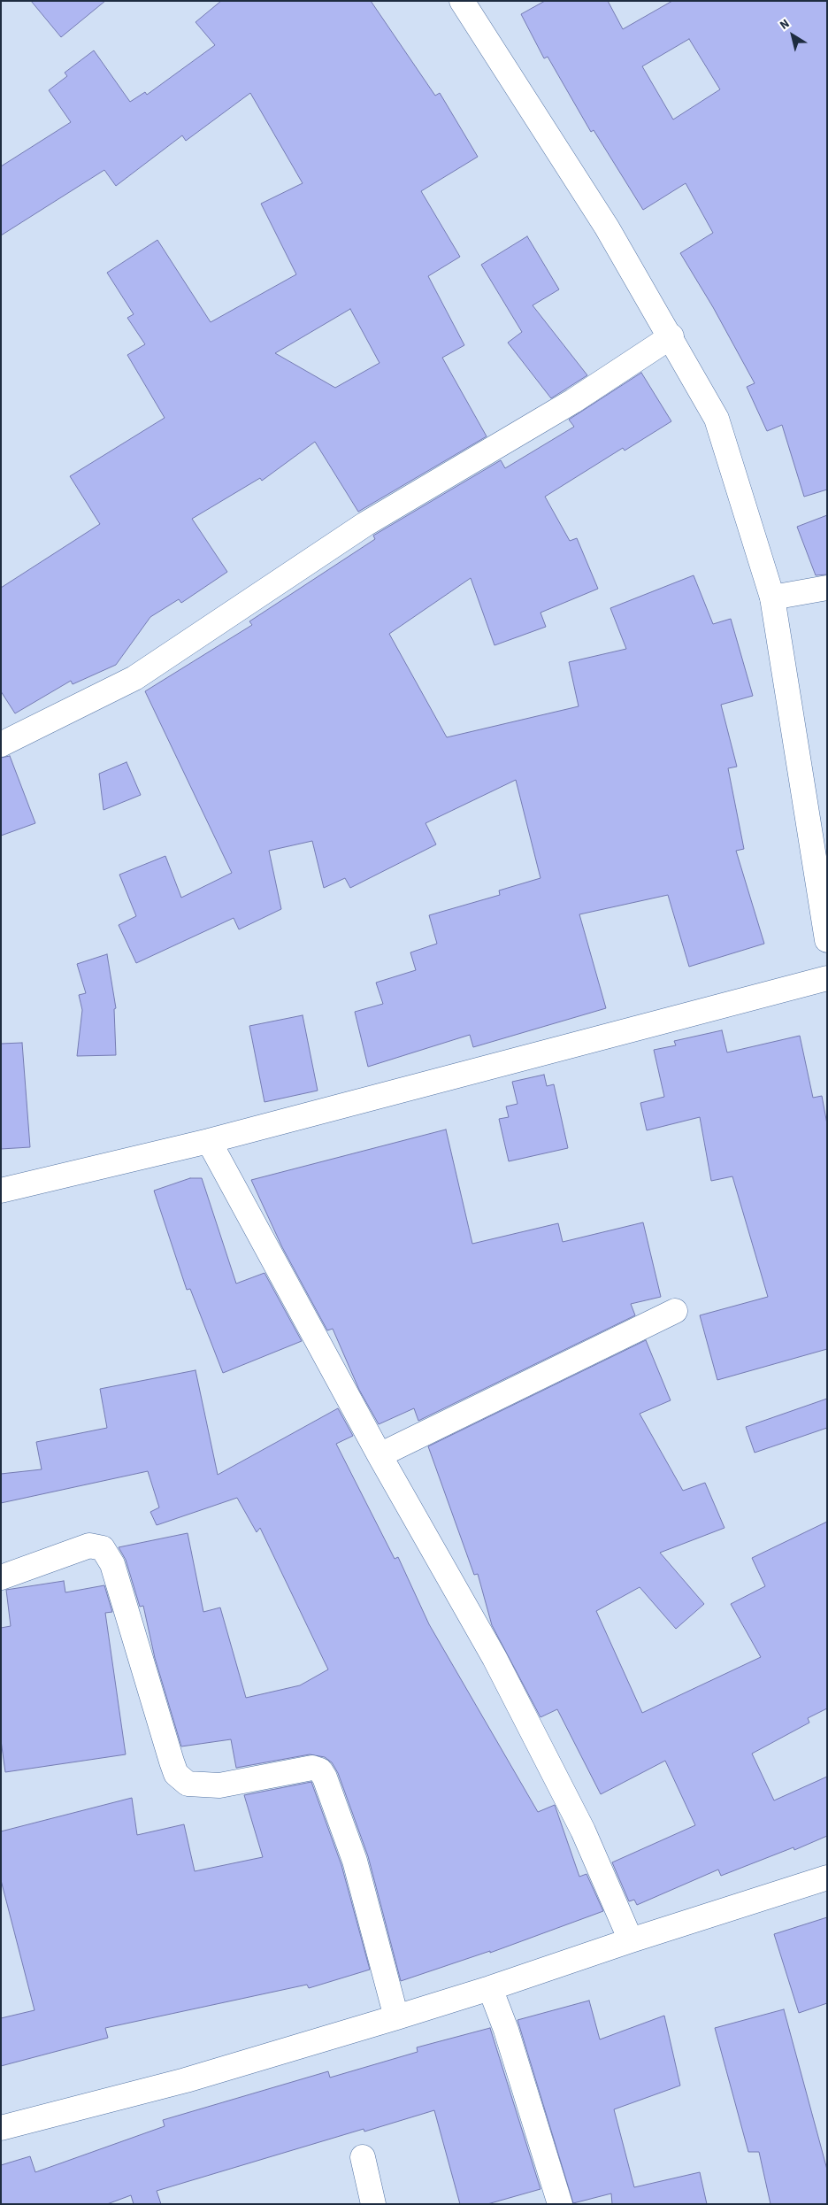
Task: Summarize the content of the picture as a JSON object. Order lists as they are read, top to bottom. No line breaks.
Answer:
{"north":"top left"}
